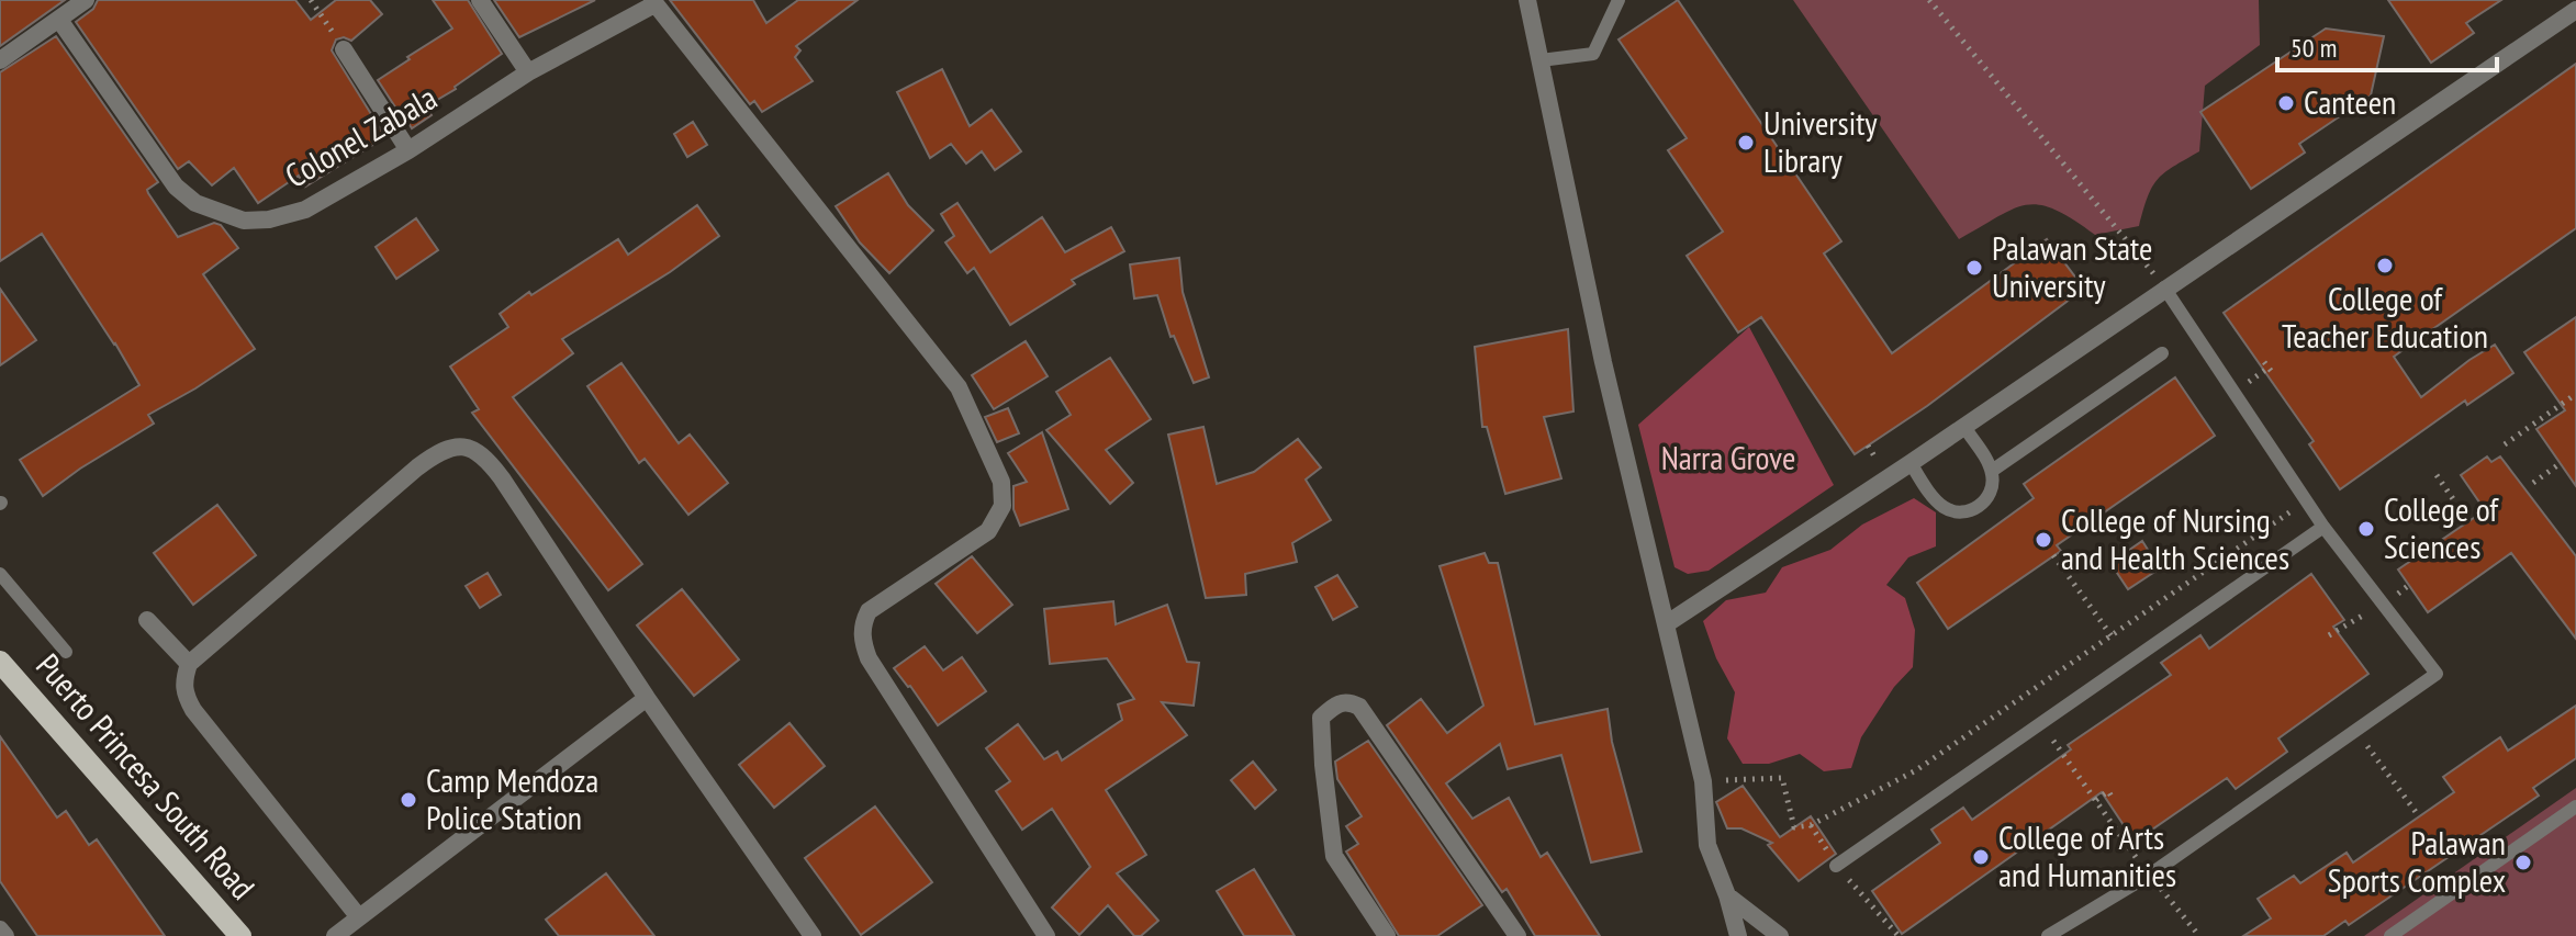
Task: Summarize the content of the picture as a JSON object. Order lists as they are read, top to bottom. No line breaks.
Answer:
{"streets":{"main road":["Puerto Princesa South Road"],"street":["Colonel Zabala"]},"parks":["Narra Grove"],"places":["Canteen","University Library","College of Teacher Education","Palawan State University","College of Sciences","College of Nursing and Health Sciences","Camp Mendoza Police Station","College of Arts and Humanities","Palawan Sports Complex"],"scale_bar":"50 m"}
